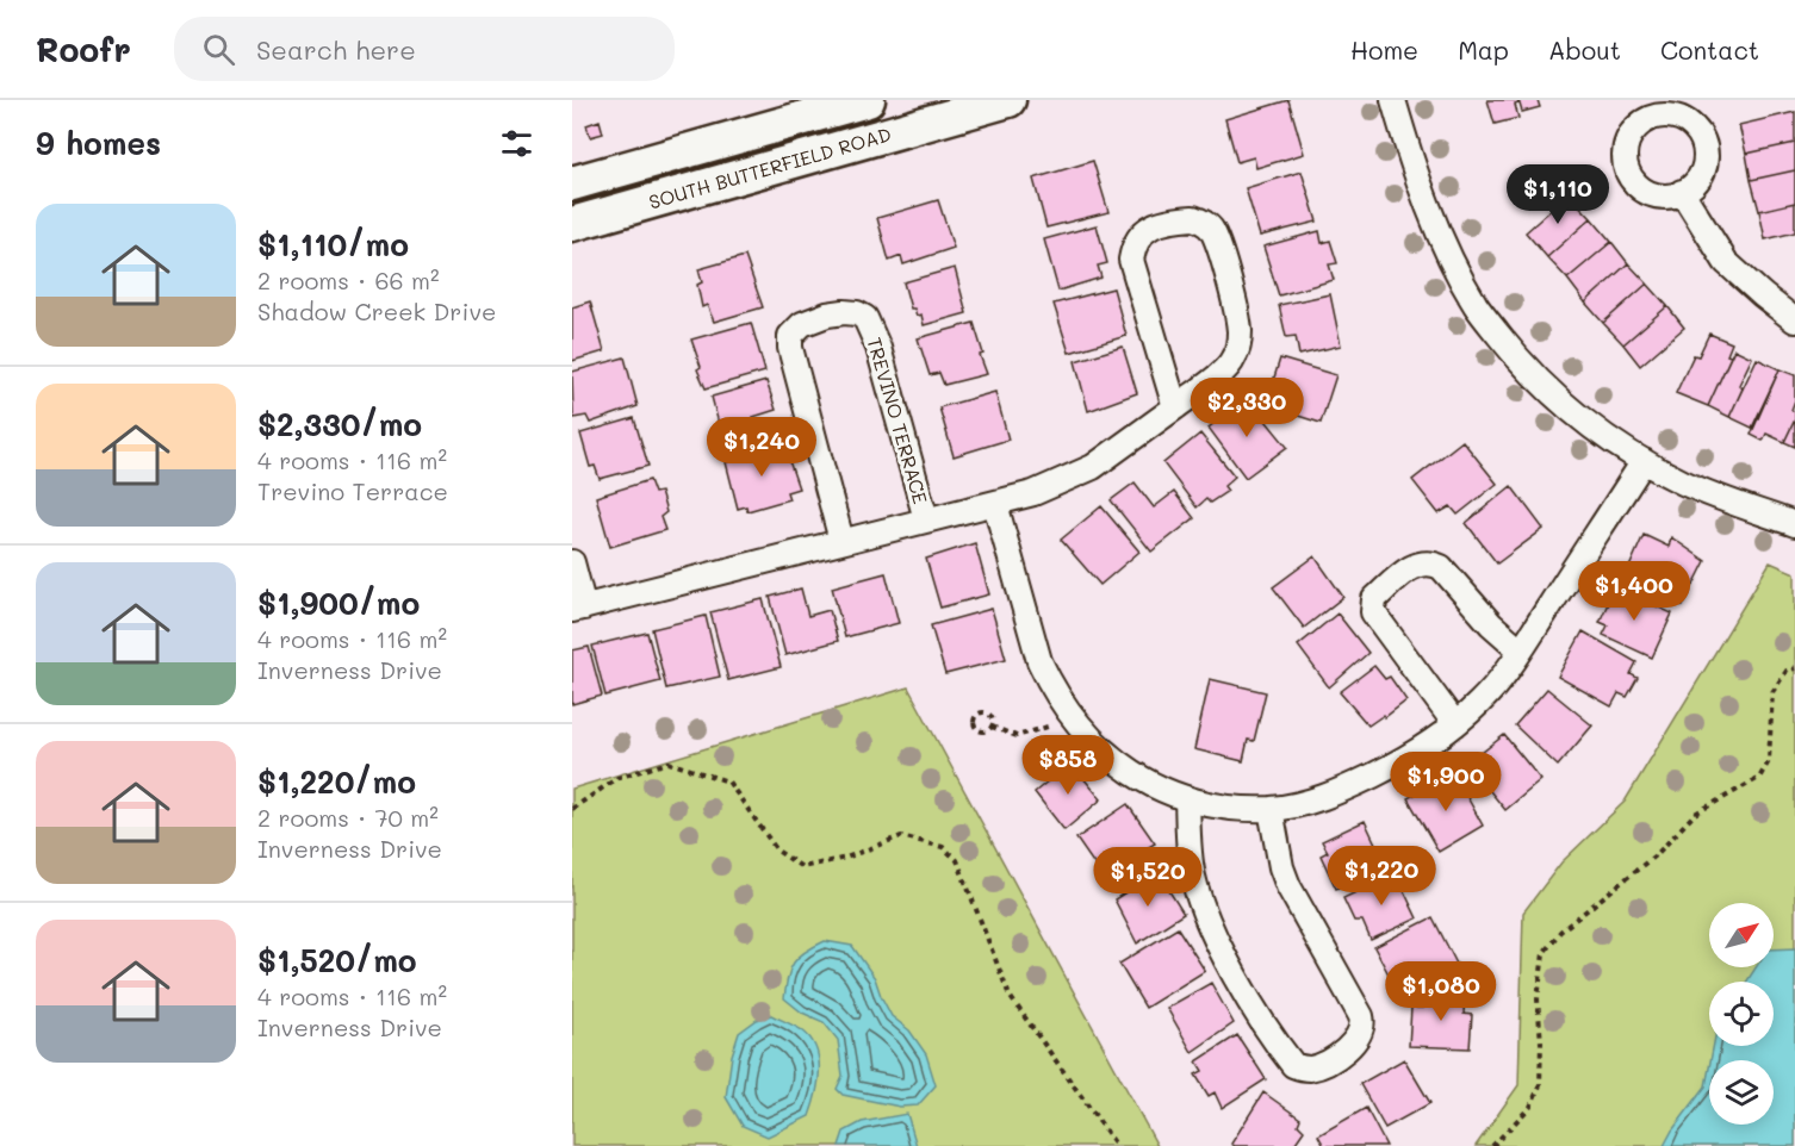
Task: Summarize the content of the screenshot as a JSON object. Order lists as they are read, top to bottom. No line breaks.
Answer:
{"streets":{"main road":["SOUTH BUTTERFIELD ROAD"],"street":["TREVINO TERRACE"]},"north":"top right","page":{"header":"Roofr","search":"Search here","nav":["Home","Map","About","Contact"],"heading":"9 homes","price":["$1,110","$2,330","$1,240","$1,400","$858","$1,900","$1,220","$1,520","$1,080"],"list":[{"name":"$1,110/mo","note":"2 rooms · 66 m² · Shadow Creek Drive"},{"name":"$2,330/mo","note":"4 rooms · 116 m² · Trevino Terrace"},{"name":"$1,900/mo","note":"4 rooms · 116 m² · Inverness Drive"},{"name":"$1,220/mo","note":"2 rooms · 70 m² · Inverness Drive"},{"name":"$1,520/mo","note":"4 rooms · 116 m² · Inverness Drive"}]}}
